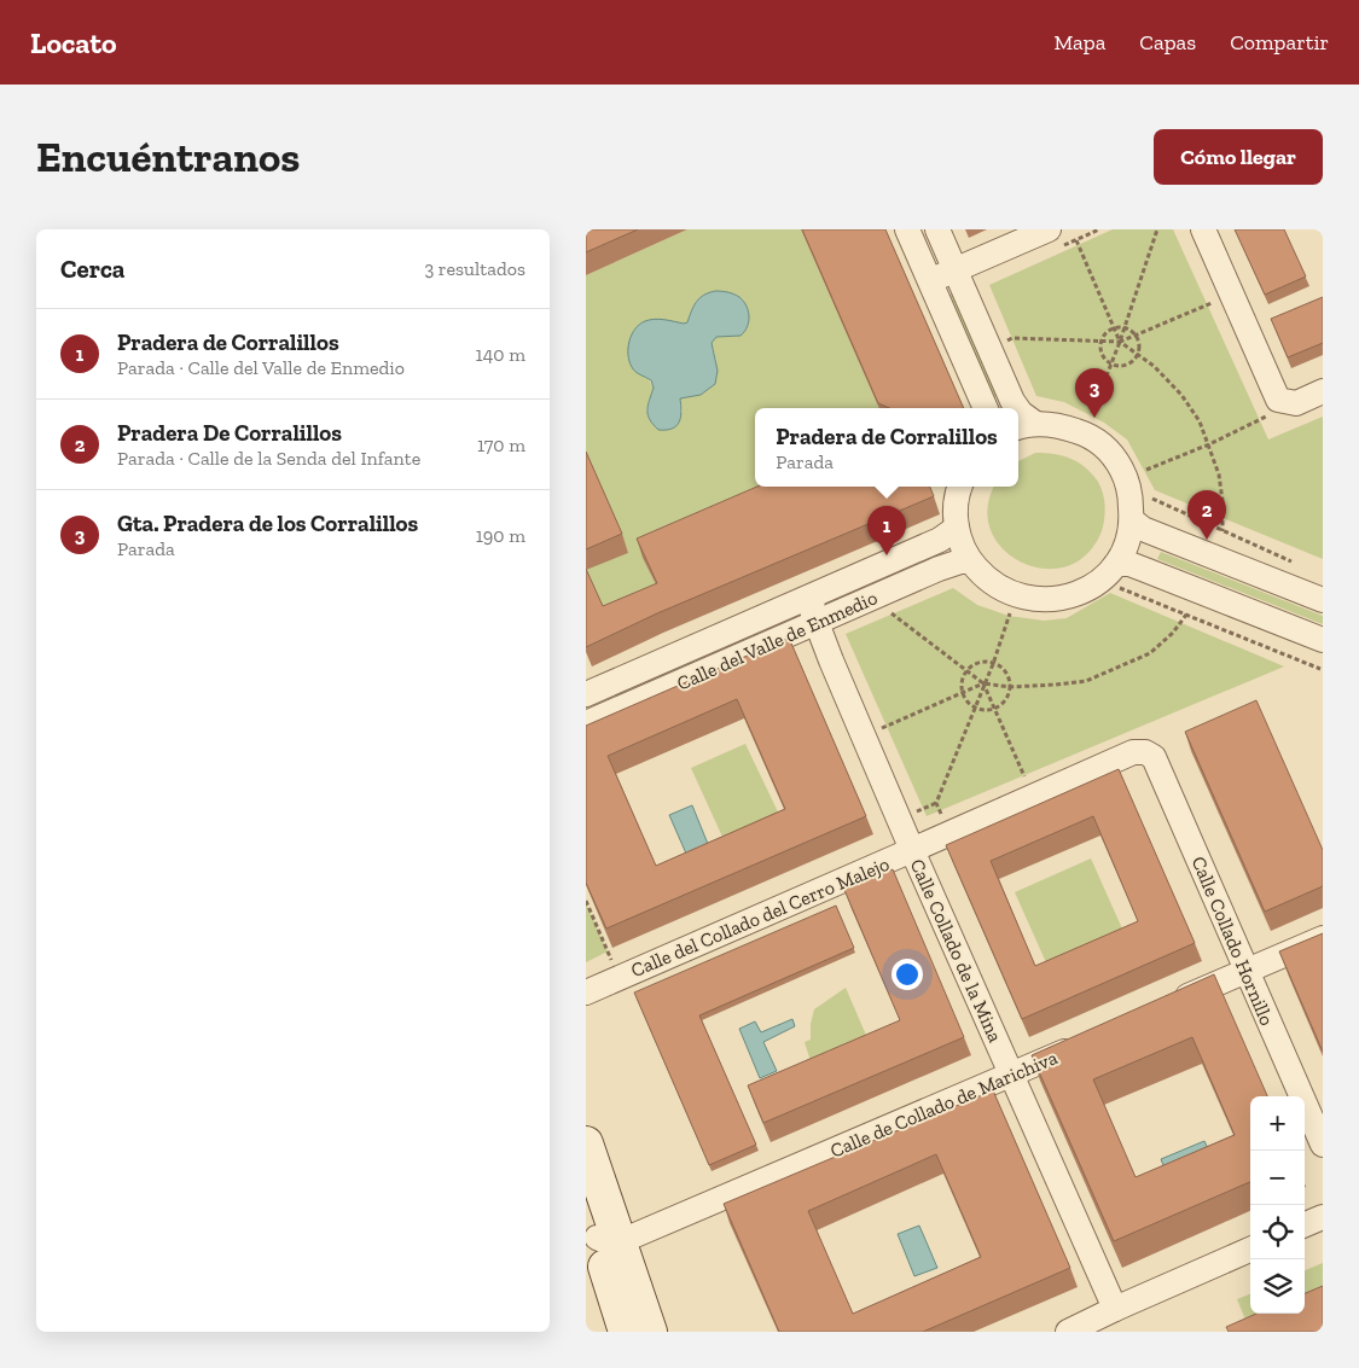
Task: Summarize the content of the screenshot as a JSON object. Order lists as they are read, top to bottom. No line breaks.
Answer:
{"streets":{"street":["Calle del Valle de Enmedio","Calle del Collado del Cerro Malejo","Calle Collado Hornillo","Calle Collado de la Mina","Calle de Collado de Marichiva"]},"crossings":[["Calle del Valle de Enmedio","Calle Collado de la Mina"],["Calle del Collado del Cerro Malejo","Calle Collado Hornillo"],["Calle del Collado del Cerro Malejo","Calle Collado de la Mina"],["Calle Collado de la Mina","Calle de Collado de Marichiva"]],"page":{"header":"Locato","nav":["Mapa","Capas","Compartir"],"buttons":"Cómo llegar","title":"Encuéntranos","heading":["Cerca","3 resultados"],"list":[{"mark":"1","name":"Pradera de Corralillos","note":"Parada · Calle del Valle de Enmedio","value":"140 m"},{"mark":"2","name":"Pradera De Corralillos","note":"Parada · Calle de la Senda del Infante","value":"170 m"},{"mark":"3","name":"Gta. Pradera de los Corralillos","note":"Parada","value":"190 m"}],"pins":["3","2","1"],"popup":["Pradera de Corralillos","Parada"],"map_buttons":["+","−"]}}
